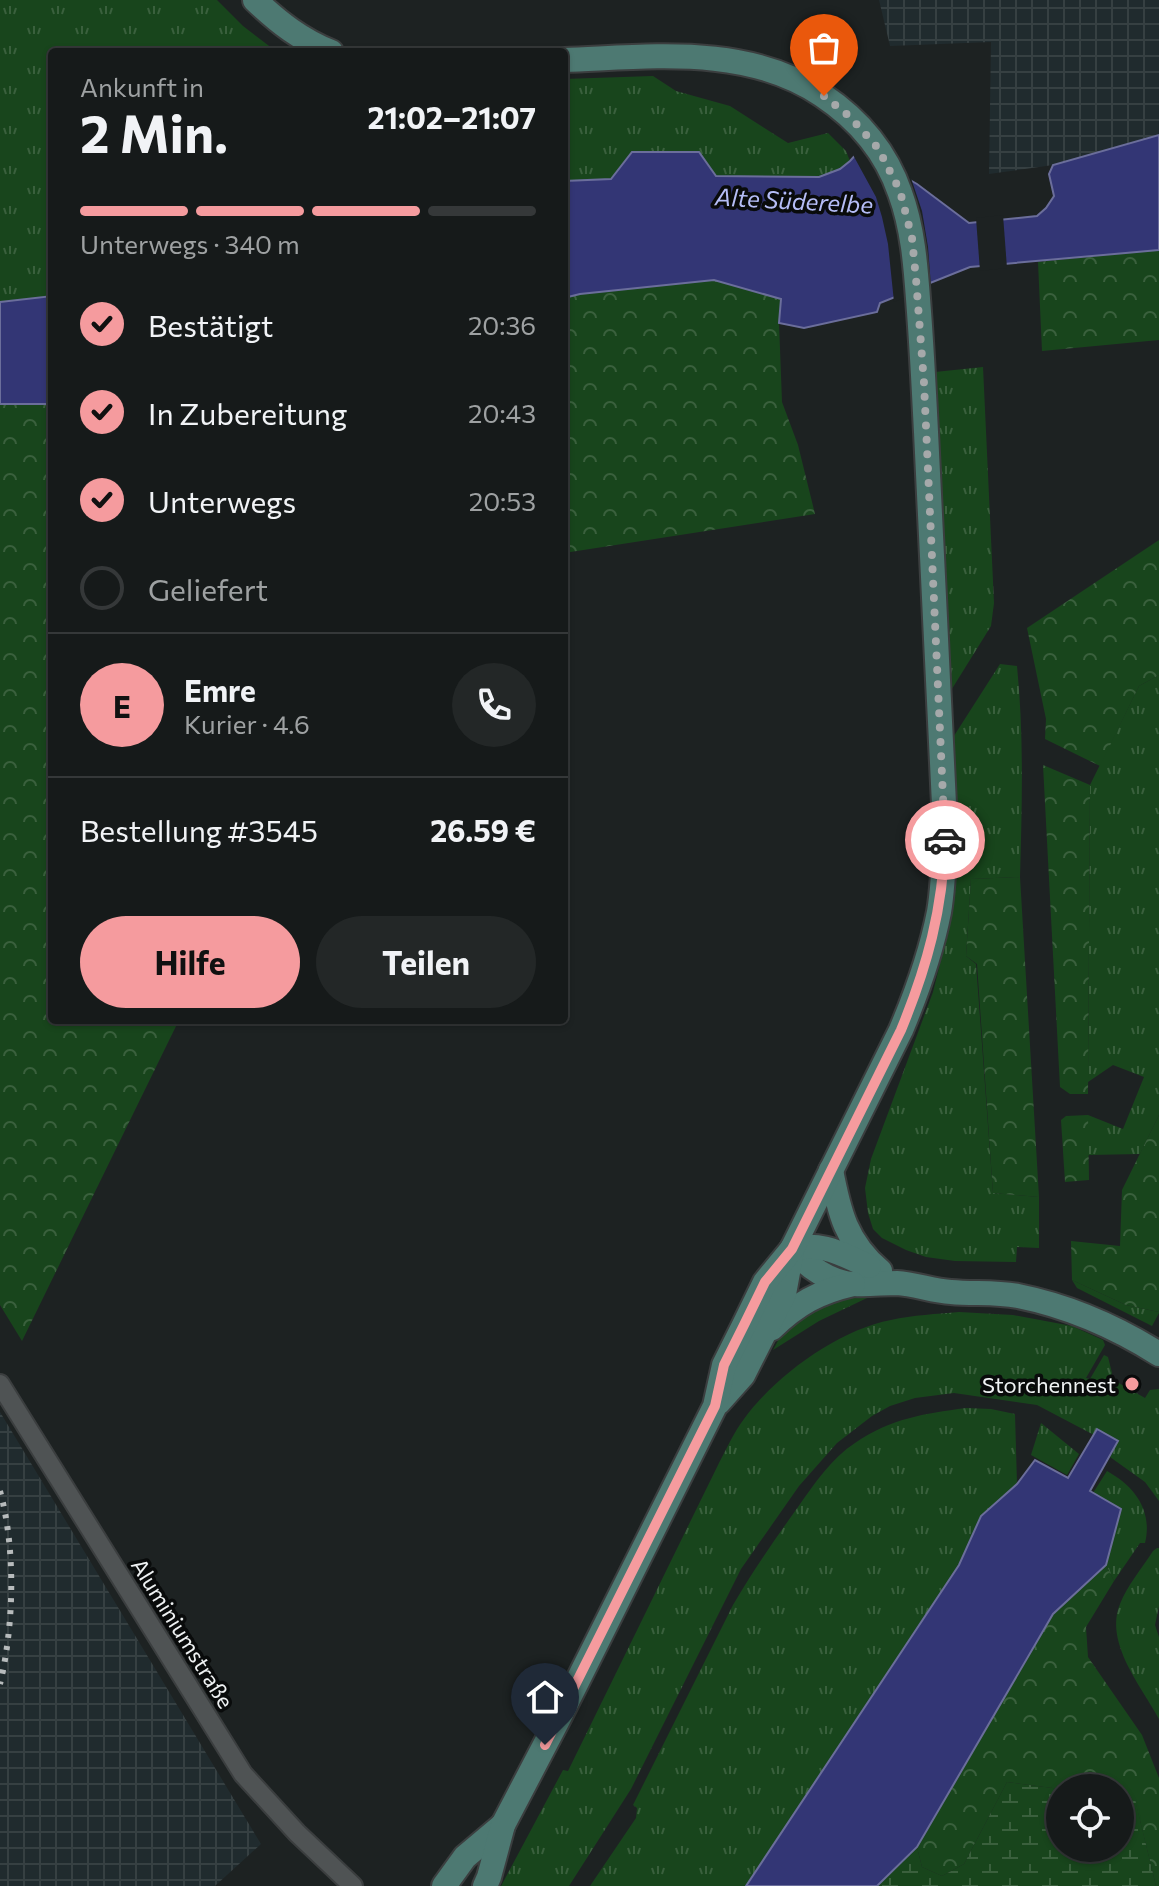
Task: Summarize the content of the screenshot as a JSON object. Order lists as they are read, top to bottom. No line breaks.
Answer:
{"streets":{"street":["Aluminiumstraße"]},"water":["Alte Süderelbe"],"places":["Storchennest"],"page":{"heading":["2 Min.","Ankunft in","21:02–21:07"],"panel":["Emre","Kurier · 4.6","Bestellung #3545","26.59 €"],"bar":"Unterwegs · 340 m","list":[["Bestätigt","20:36"],["In Zubereitung","20:43"],["Unterwegs","20:53"],"Geliefert"],"round":"E","buttons":["Hilfe","Teilen"]}}
